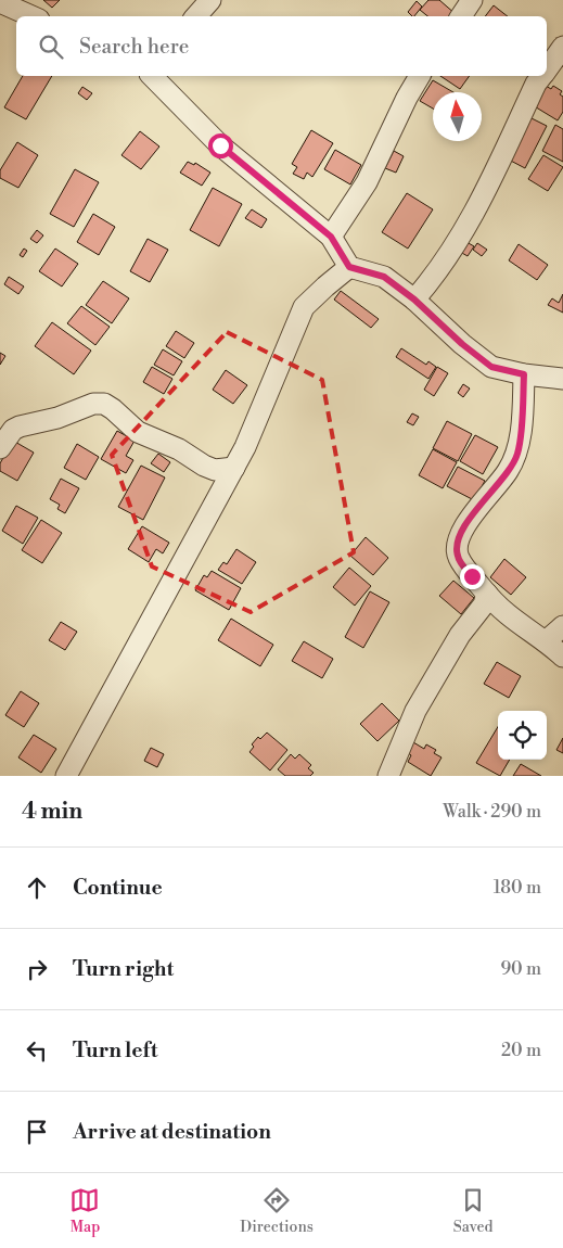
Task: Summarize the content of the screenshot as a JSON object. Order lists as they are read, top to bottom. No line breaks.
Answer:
{"north":"top","page":{"search":"Search here","heading":["4 min","Walk · 290 m"],"list":[["Continue","180 m"],["Turn right","90 m"],["Turn left","20 m"],"Arrive at destination"],"nav":["Map","Directions","Saved"]}}
